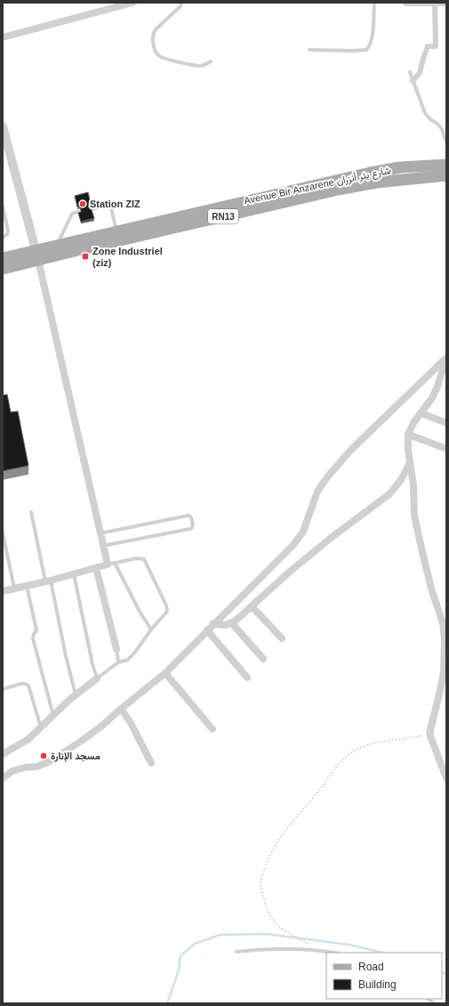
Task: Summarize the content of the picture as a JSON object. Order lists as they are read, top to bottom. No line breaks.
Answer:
{"streets":{"main road":["Avenue Bir Anzarene شارع بئر أنزران","RN13"]},"places":{"other":["Station ZIZ","مسجد الإنارة"],"transit":["Zone Industriel (ziz)"]},"legend":["Road","Building"]}
